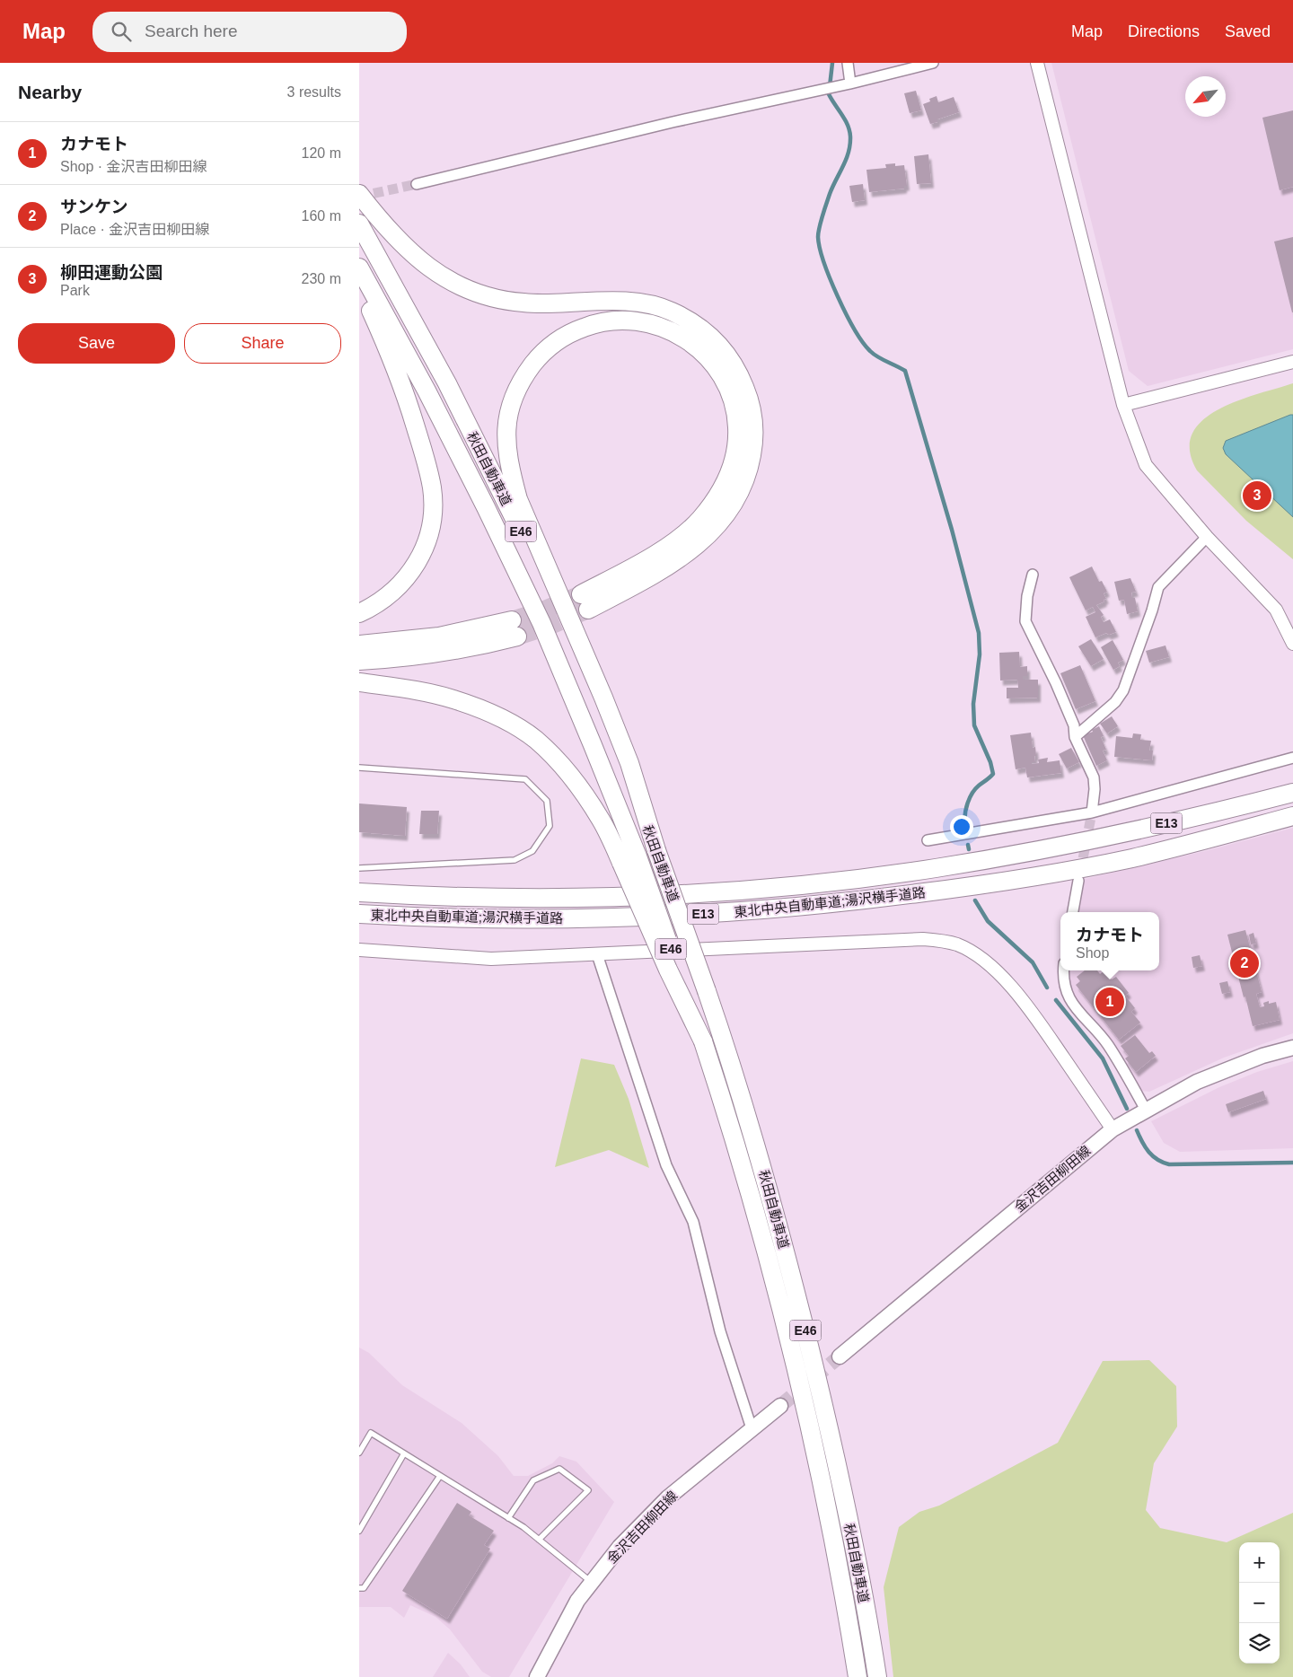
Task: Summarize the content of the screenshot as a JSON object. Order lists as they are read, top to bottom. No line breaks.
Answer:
{"streets":{"highway":["秋田自動車道","E46","E13","東北中央自動車道;湯沢横手道路"],"main road":["金沢吉田柳田線"]},"north":"bottom left","page":{"header":"Map","search":"Search here","nav":["Map","Directions","Saved"],"heading":["Nearby","3 results"],"list":[{"mark":"1","name":"カナモト","note":"Shop · 金沢吉田柳田線","value":"120 m"},{"mark":"2","name":"サンケン","note":"Place · 金沢吉田柳田線","value":"160 m"},{"mark":"3","name":"柳田運動公園","note":"Park","value":"230 m"}],"buttons":["Save","Share"],"pins":["3","2","1"],"popup":["カナモト","Shop"],"map_buttons":["+","−"]}}
